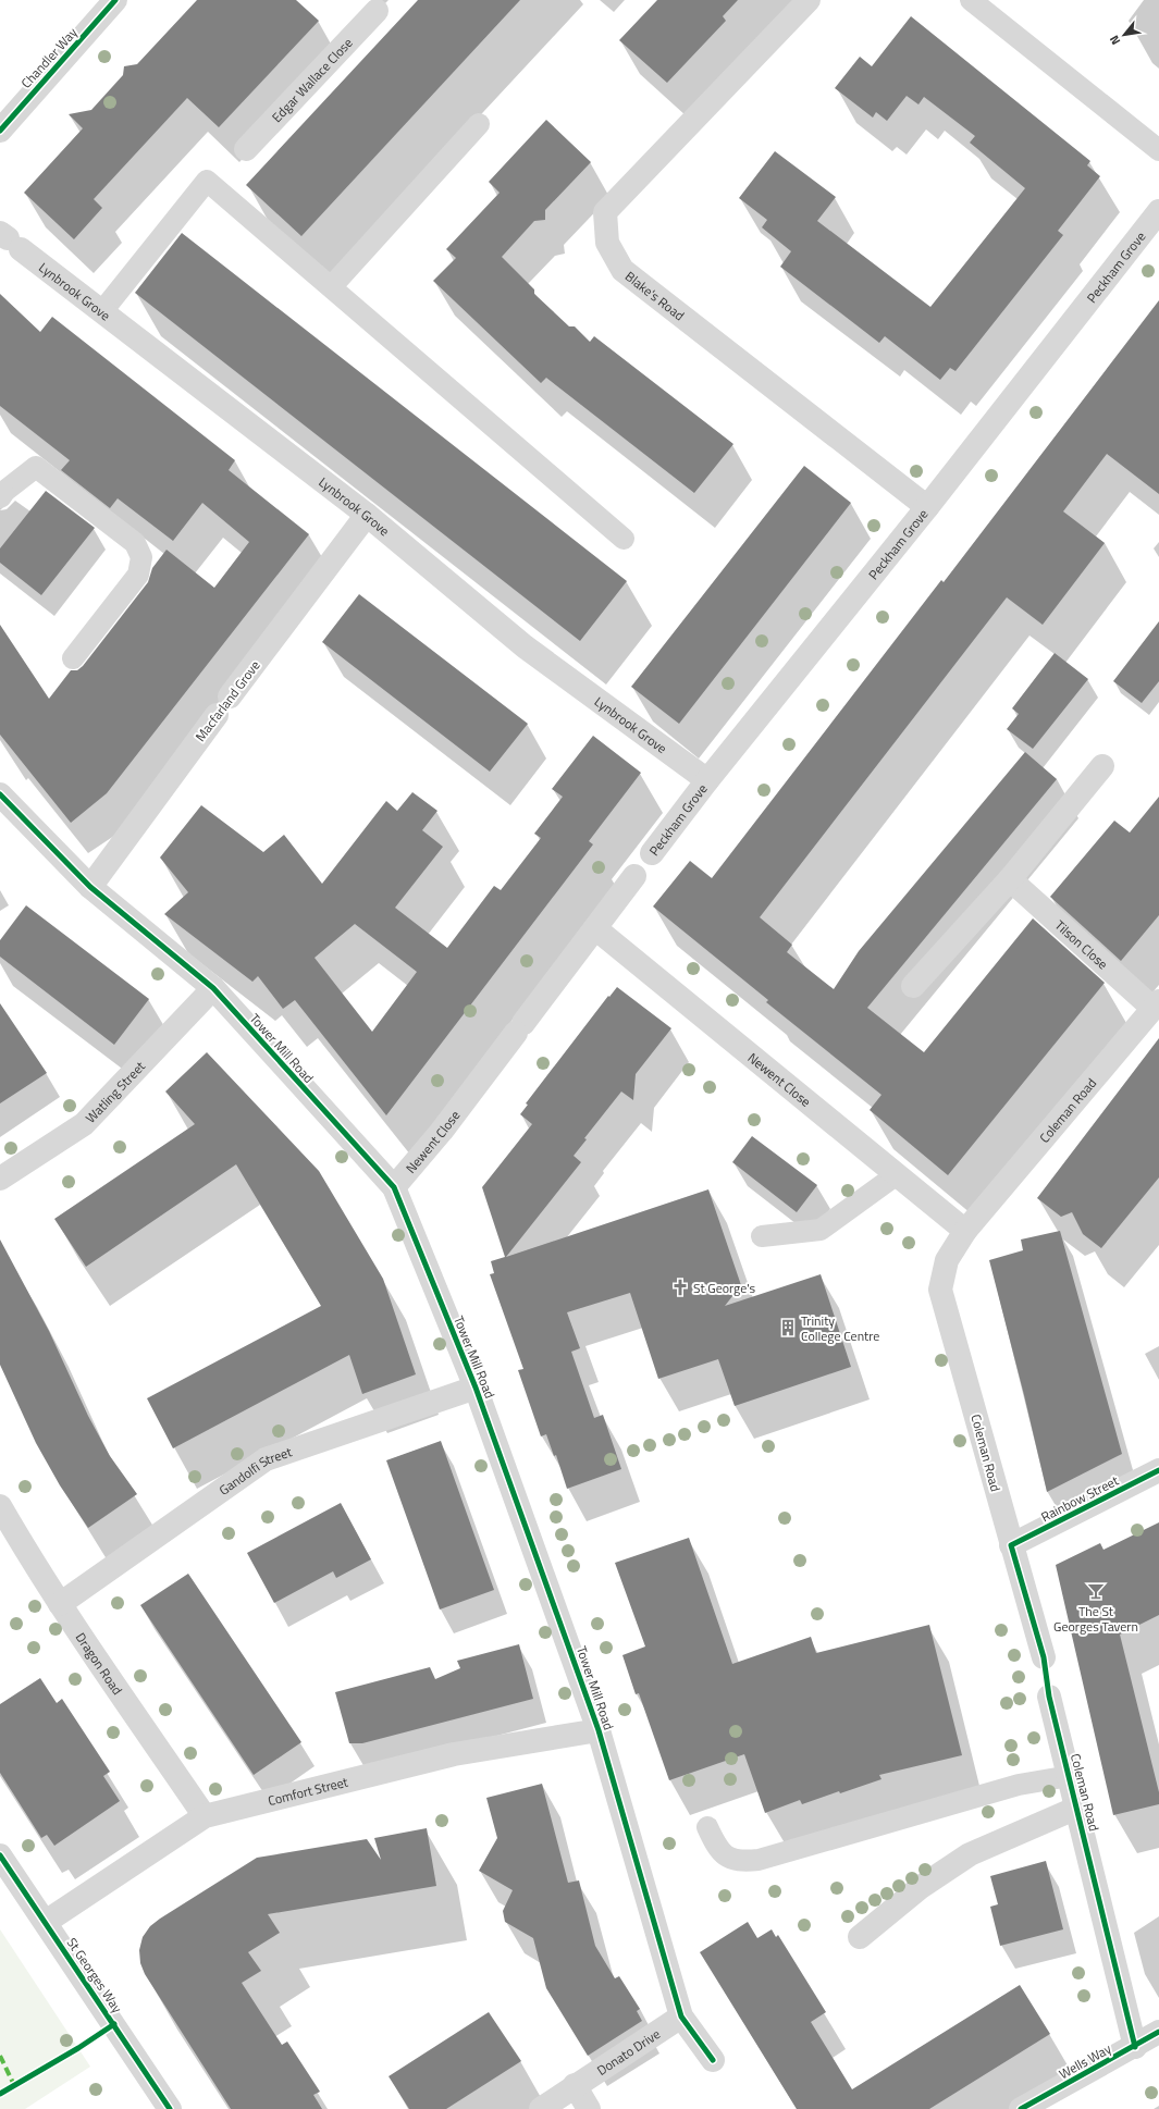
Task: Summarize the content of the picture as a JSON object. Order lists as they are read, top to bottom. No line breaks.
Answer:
{"streets":{"street":["Chandler Way","Edgar Wallace Close","Peckham Grove","Lynbrook Grove","Blake's Road","Macfarland Grove","Tilson Close","Tower Mill Road","Newent Close","Watling Street","Coleman Road","Gandolfi Street","Rainbow Street","Dragon Road","Comfort Street","St Georges Way","Donato Drive","Wells Way"]},"crossings":[["Peckham Grove","Lynbrook Grove"],["Peckham Grove","Blake's Road"],["Lynbrook Grove","Macfarland Grove"],["Macfarland Grove","Tower Mill Road"],["Tilson Close","Coleman Road"],["Tower Mill Road","Newent Close"],["Tower Mill Road","Watling Street"],["Tower Mill Road","Gandolfi Street"],["Tower Mill Road","Comfort Street"],["Tower Mill Road","Donato Drive"],["Newent Close","Coleman Road"],["Coleman Road","Rainbow Street"],["Coleman Road","Wells Way"],["Gandolfi Street","Dragon Road"],["Dragon Road","Comfort Street"],["Comfort Street","St Georges Way"]],"places":{"church":["St George's"],"building":["Trinity College Centre"],"bar":["The St Georges Tavern"]},"north":"bottom left"}
